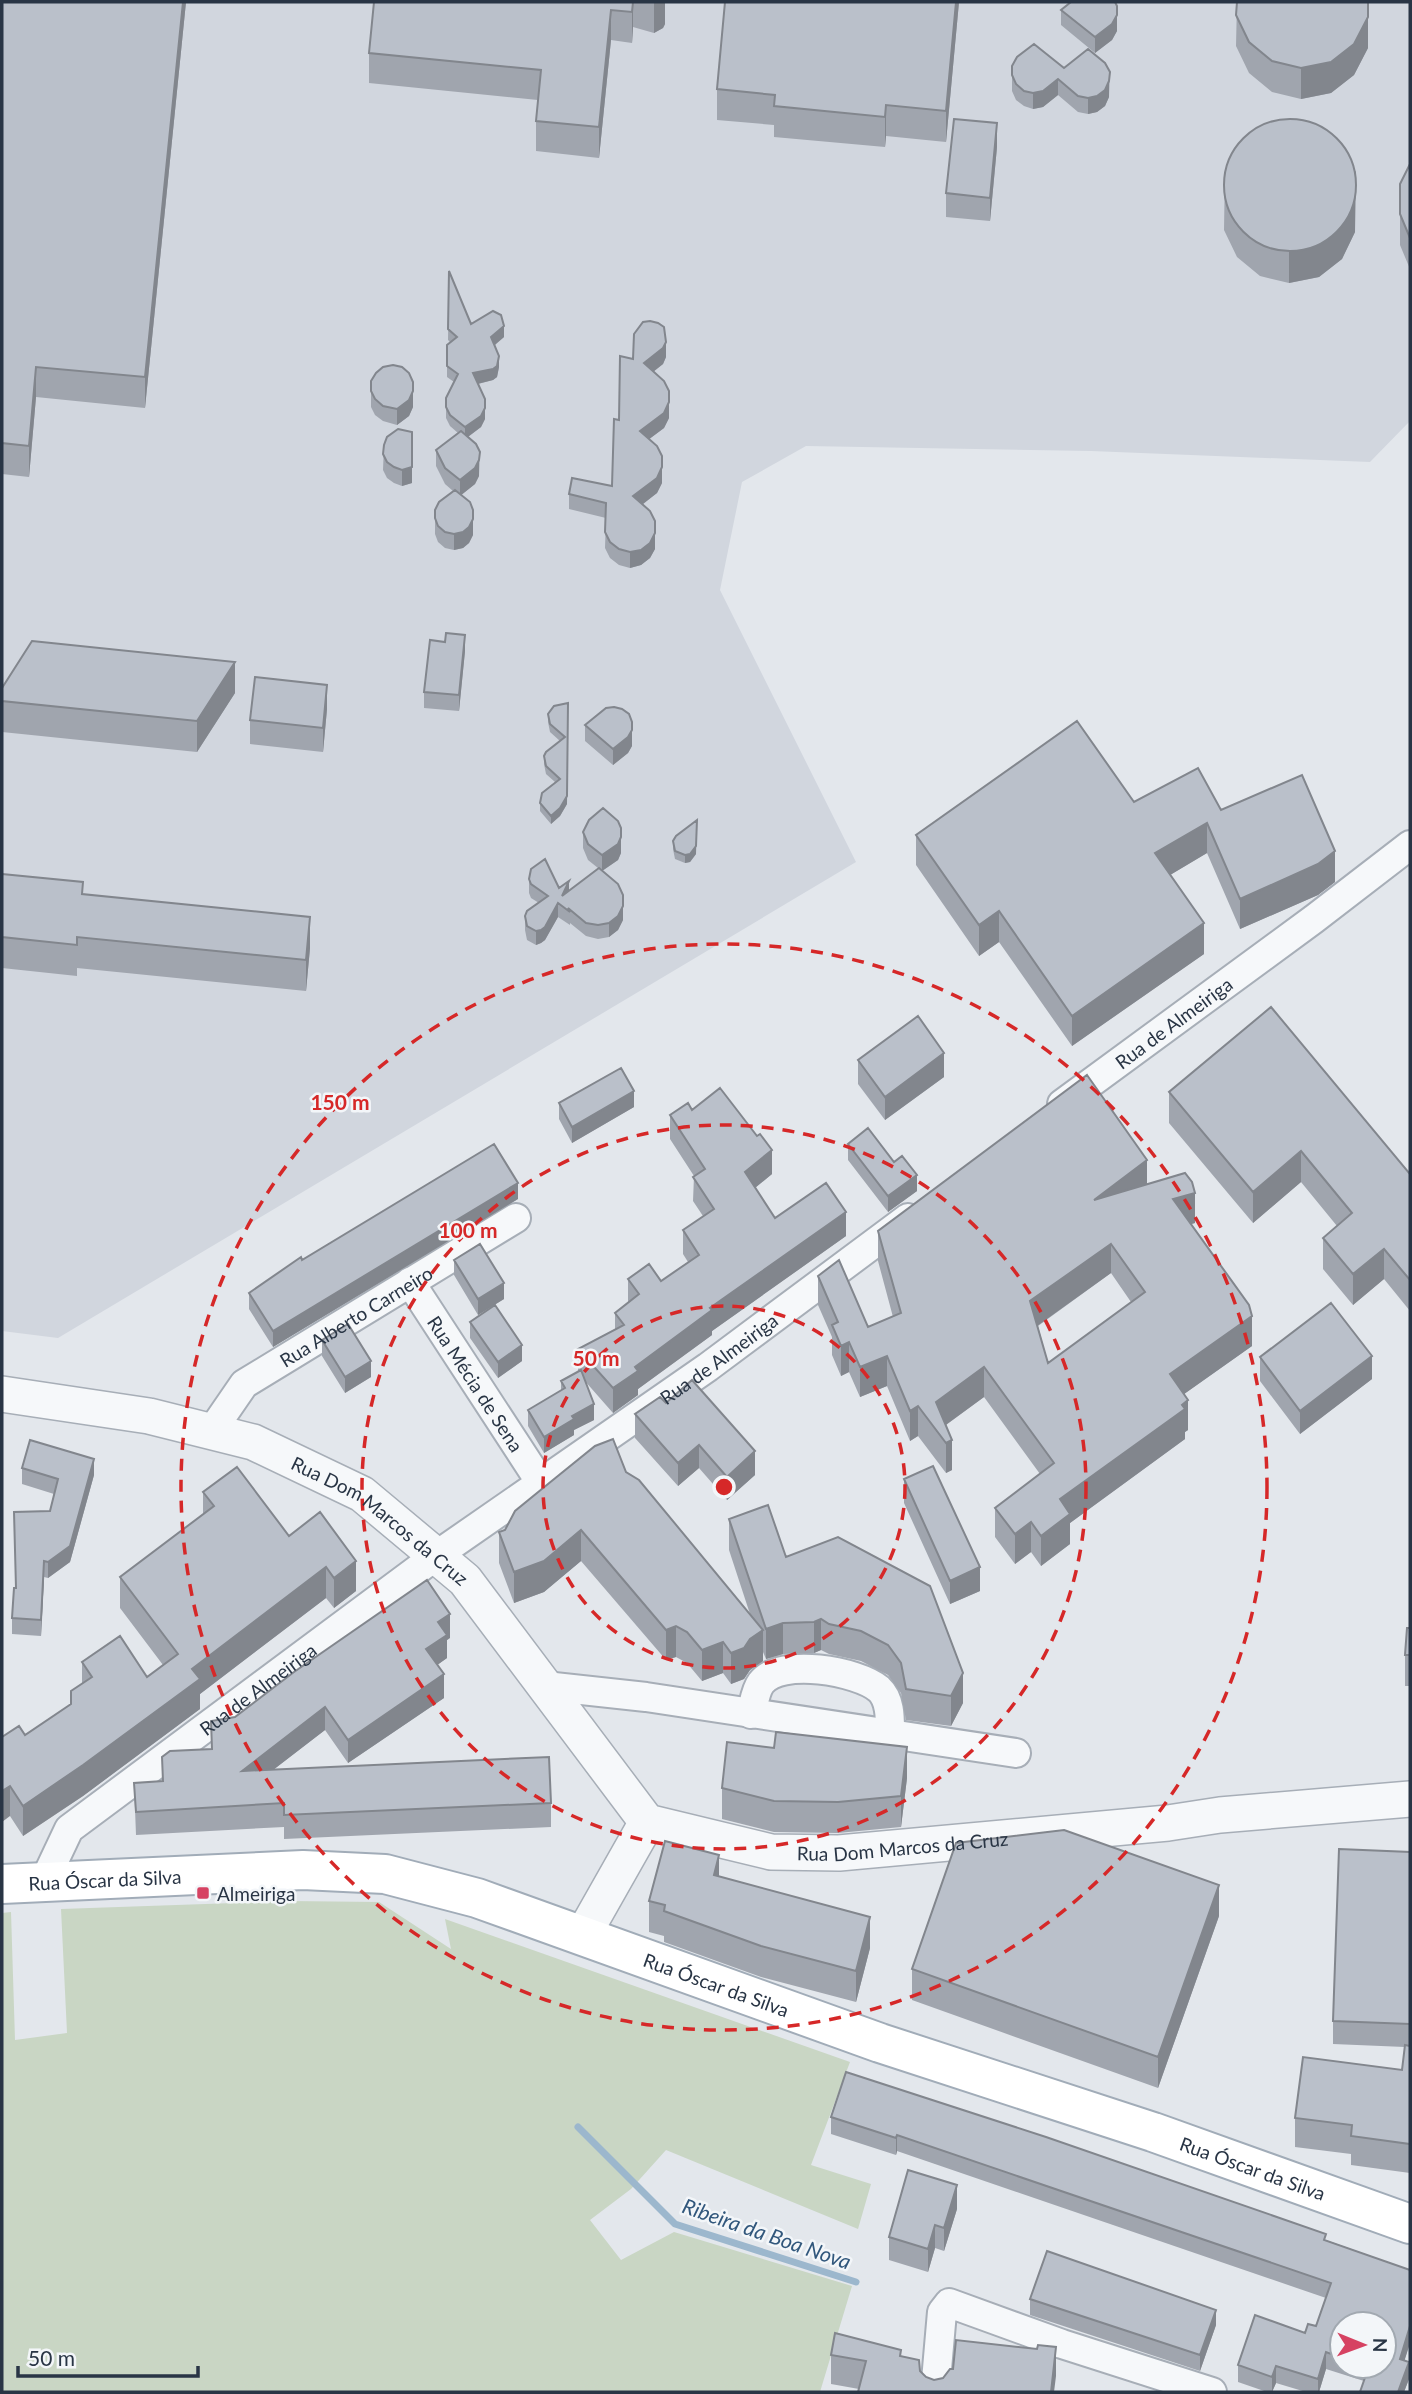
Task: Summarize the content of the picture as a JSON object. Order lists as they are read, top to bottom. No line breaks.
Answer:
{"streets":{"main road":["Rua Óscar da Silva"],"street":["Rua de Almeiriga","Rua Alberto Carneiro","Rua Mécia de Sena","Rua Dom Marcos da Cruz"]},"crossings":[["Rua de Almeiriga","Rua Mécia de Sena"],["Rua de Almeiriga","Rua Dom Marcos da Cruz"],["Rua de Almeiriga","Rua Óscar da Silva"],["Rua Alberto Carneiro","Rua Mécia de Sena"],["Rua Alberto Carneiro","Rua Dom Marcos da Cruz"]],"water":["Ribeira da Boa Nova"],"places":{"transit":["Almeiriga"]},"scale_bar":"50 m","north":"right","rings":["150 m","100 m","50 m"]}
